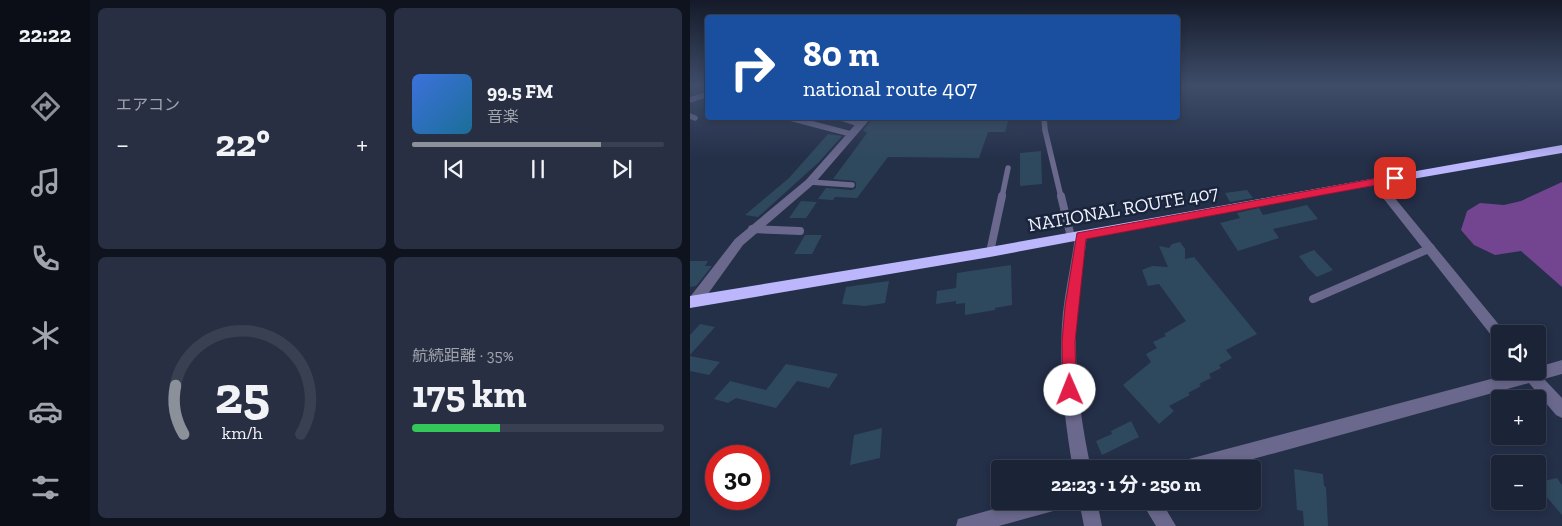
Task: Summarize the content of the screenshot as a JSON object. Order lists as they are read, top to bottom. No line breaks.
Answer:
{"streets":{"highway":["NATIONAL ROUTE 407"]},"page":{"tabs":"22:22","tile":["エアコン",["航続距離 · 35%","175 km"]],"turn":["80 m","national route 407"],"song":["99.5 FM","音楽"],"heat":["−","22°","+"],"map_buttons":["+","−"],"limit":"30","trip":"22:23 · 1 分 · 250 m","gauge":["25","km/h"]}}
